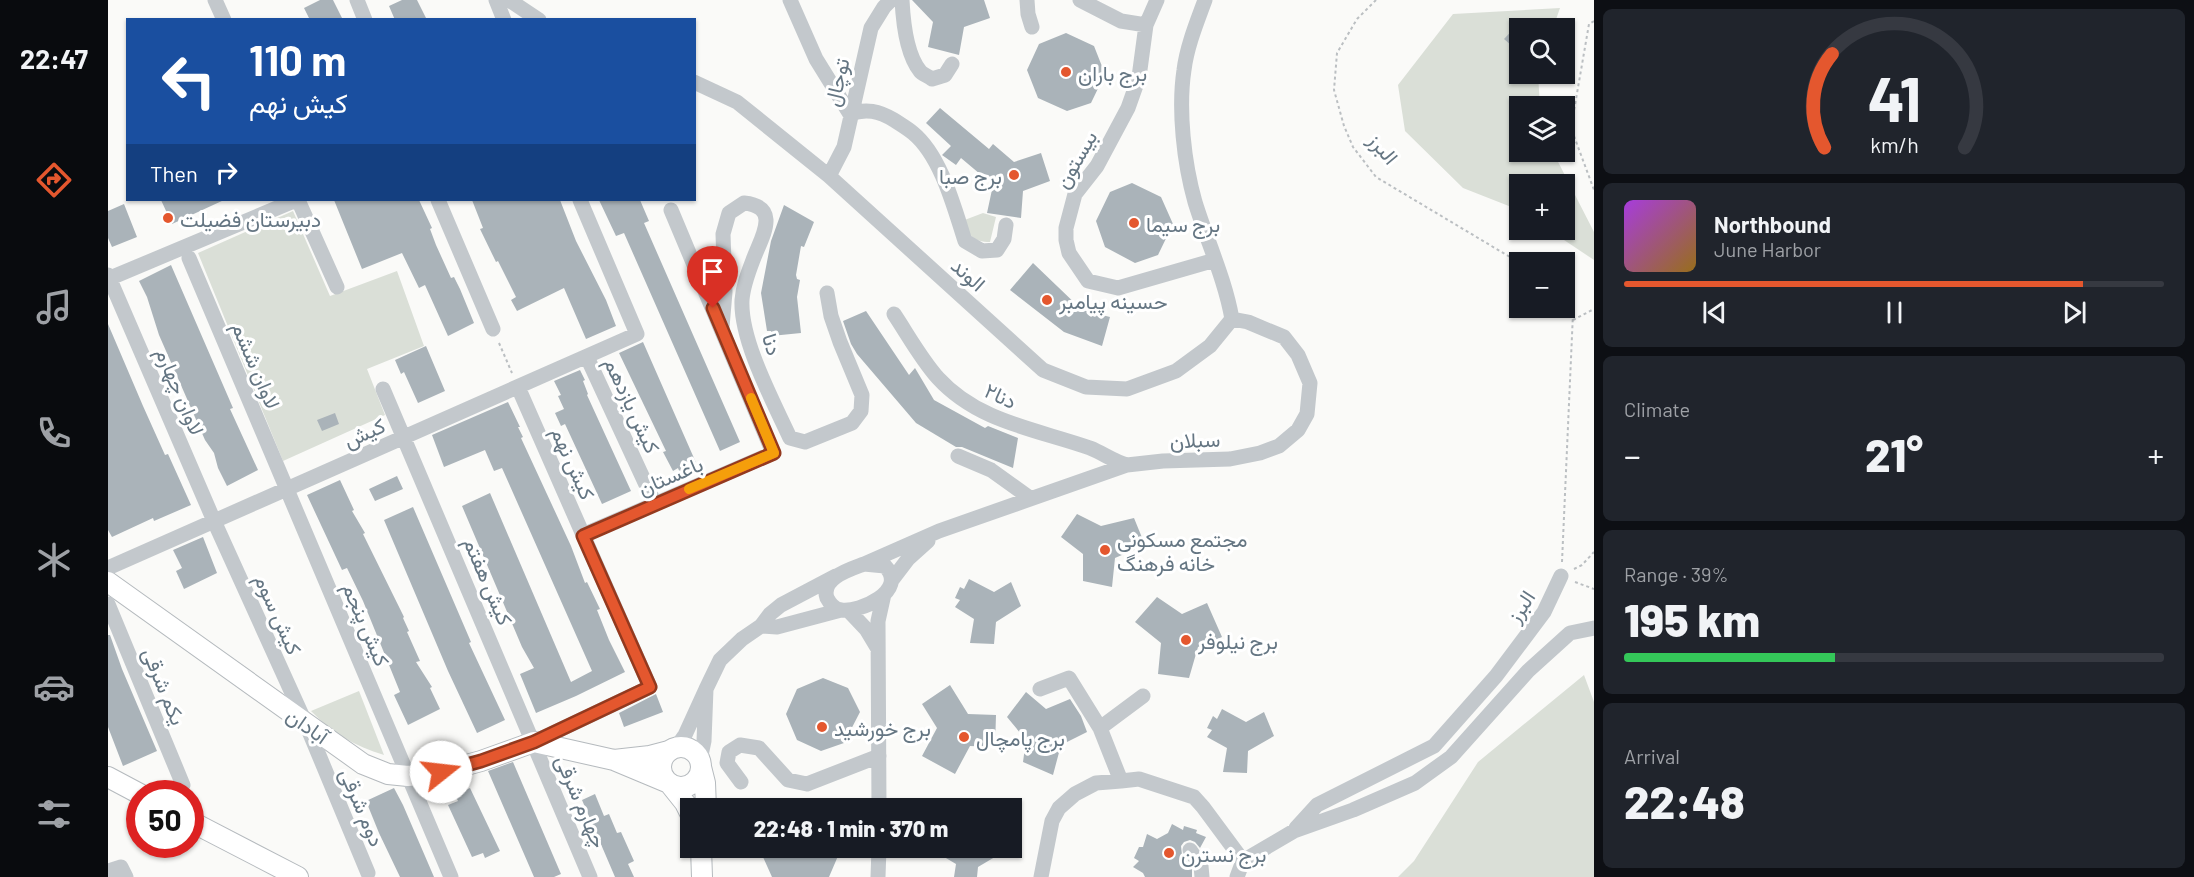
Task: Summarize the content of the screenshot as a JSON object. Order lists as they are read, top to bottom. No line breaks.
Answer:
{"streets":{"main road":["آبادان"],"street":["توچال","البرز","بیستون","الوند","دنا","لاوان ششم","لاوان چهارم","دنا۲","کیش یازدهم","کیش","سبلان","کیش نهم","باغستان","کیش هفتم","کیش سوم","کیش پنجم","یکم شرقی","چهارم شرقی","دوم شرقی"]},"crossings":[["توچال","الوند"],["الوند","سبلان"],["دنا","باغستان"],["لاوان ششم","کیش"],["لاوان ششم","کیش پنجم"],["لاوان چهارم","کیش"],["لاوان چهارم","کیش سوم"],["دنا۲","سبلان"],["کیش یازدهم","کیش"],["کیش یازدهم","باغستان"],["کیش","کیش نهم"],["کیش","کیش هفتم"],["کیش","کیش سوم"],["کیش","کیش پنجم"],["کیش نهم","باغستان"],["کیش نهم","آبادان"],["کیش هفتم","آبادان"],["کیش هفتم","چهارم شرقی"],["کیش سوم","آبادان"],["کیش سوم","دوم شرقی"],["کیش پنجم","آبادان"],["آبادان","چهارم شرقی"],["آبادان","دوم شرقی"]],"places":["برج باران","برج صبا","دبیرستان فضیلت","برج سیما","حسینه پیامبر","مجتمع مسکونی خانه فرهنگ","برج نیلوفر","برج خورشید","برج پامچال","برج نسترن"],"page":{"tabs":"22:47","map_buttons":["+","−"],"turn":["110 m","کیش نهم"],"then":"Then","song":["Northbound","June Harbor"],"tile":["Climate",["Range · 39%","195 km"],["Arrival","22:48"]],"heat":["−","21°","+"],"limit":"50","trip":"22:48 · 1 min · 370 m","gauge":["41","km/h"]}}
